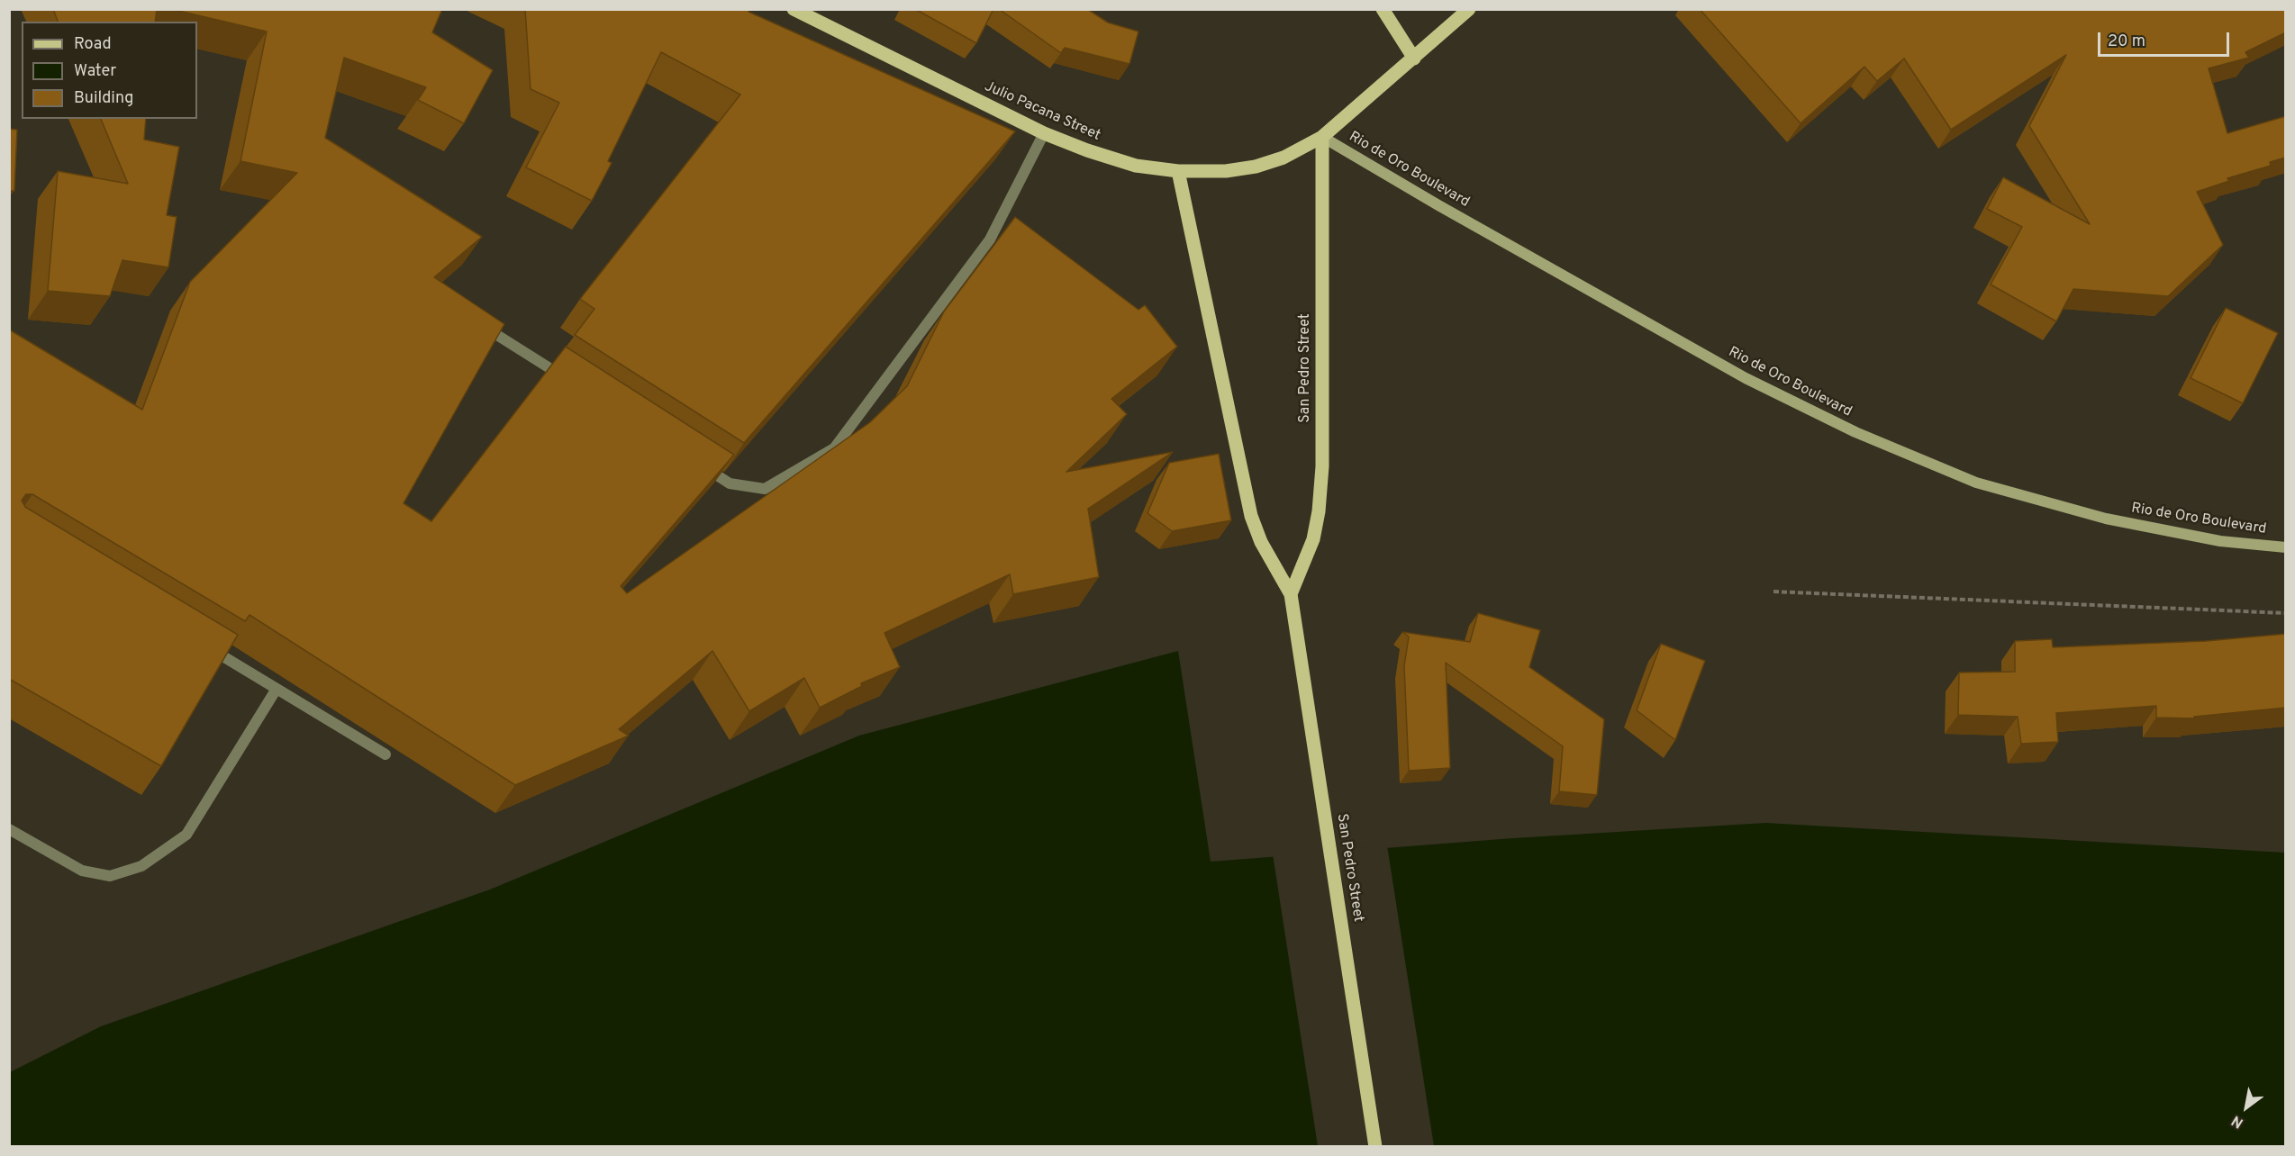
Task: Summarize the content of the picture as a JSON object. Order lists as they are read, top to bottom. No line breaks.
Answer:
{"streets":{"main road":["Julio Pacana Street","Rio de Oro Boulevard","San Pedro Street"]},"crossings":[["Julio Pacana Street","Rio de Oro Boulevard"],["Julio Pacana Street","San Pedro Street"],["Rio de Oro Boulevard","San Pedro Street"]],"legend":["Road","Water","Building"],"scale_bar":"20 m","north":"bottom left"}
